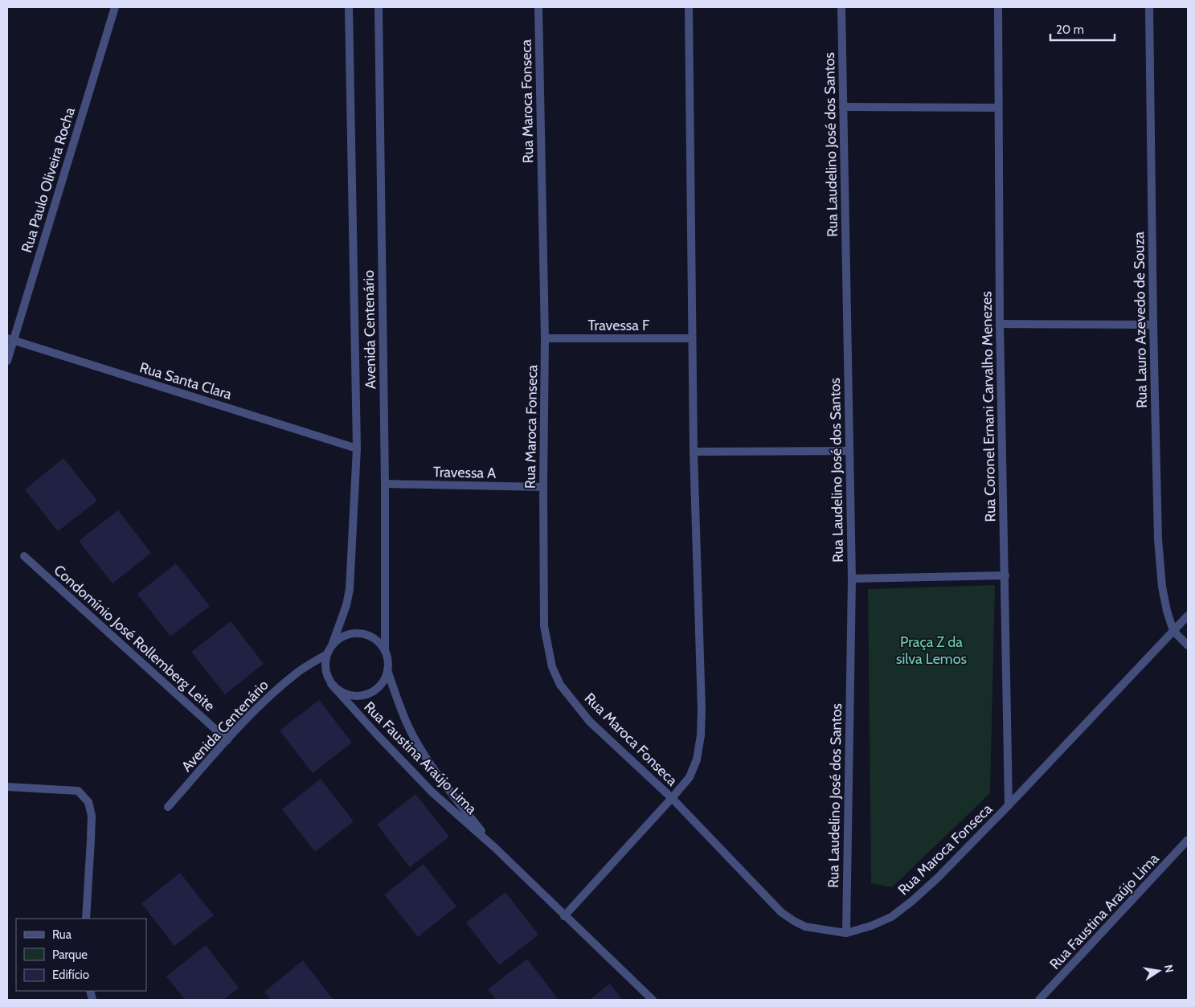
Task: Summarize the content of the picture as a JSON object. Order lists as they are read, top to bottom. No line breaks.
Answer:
{"streets":{"street":["Rua Maroca Fonseca","Rua Laudelino José dos Santos","Rua Paulo Oliveira Rocha","Rua Lauro Azevedo de Souza","Travessa F","Avenida Centenário","Rua Santa Clara","Rua Coronel Ernani Carvalho Menezes","Travessa A","Condomínio José Rollemberg Leite","Rua Faustina Araújo Lima"]},"crossings":[["Rua Maroca Fonseca","Rua Laudelino José dos Santos"],["Rua Maroca Fonseca","Rua Lauro Azevedo de Souza"],["Rua Maroca Fonseca","Travessa F"],["Rua Maroca Fonseca","Rua Coronel Ernani Carvalho Menezes"],["Rua Maroca Fonseca","Travessa A"],["Rua Maroca Fonseca","Rua Faustina Araújo Lima"],["Rua Paulo Oliveira Rocha","Rua Santa Clara"],["Avenida Centenário","Rua Santa Clara"],["Avenida Centenário","Travessa A"],["Avenida Centenário","Condomínio José Rollemberg Leite"],["Avenida Centenário","Rua Faustina Araújo Lima"]],"parks":["Praça Z da silva Lemos"],"legend":["Rua","Parque","Edifício"],"scale_bar":"20 m","north":"right"}
